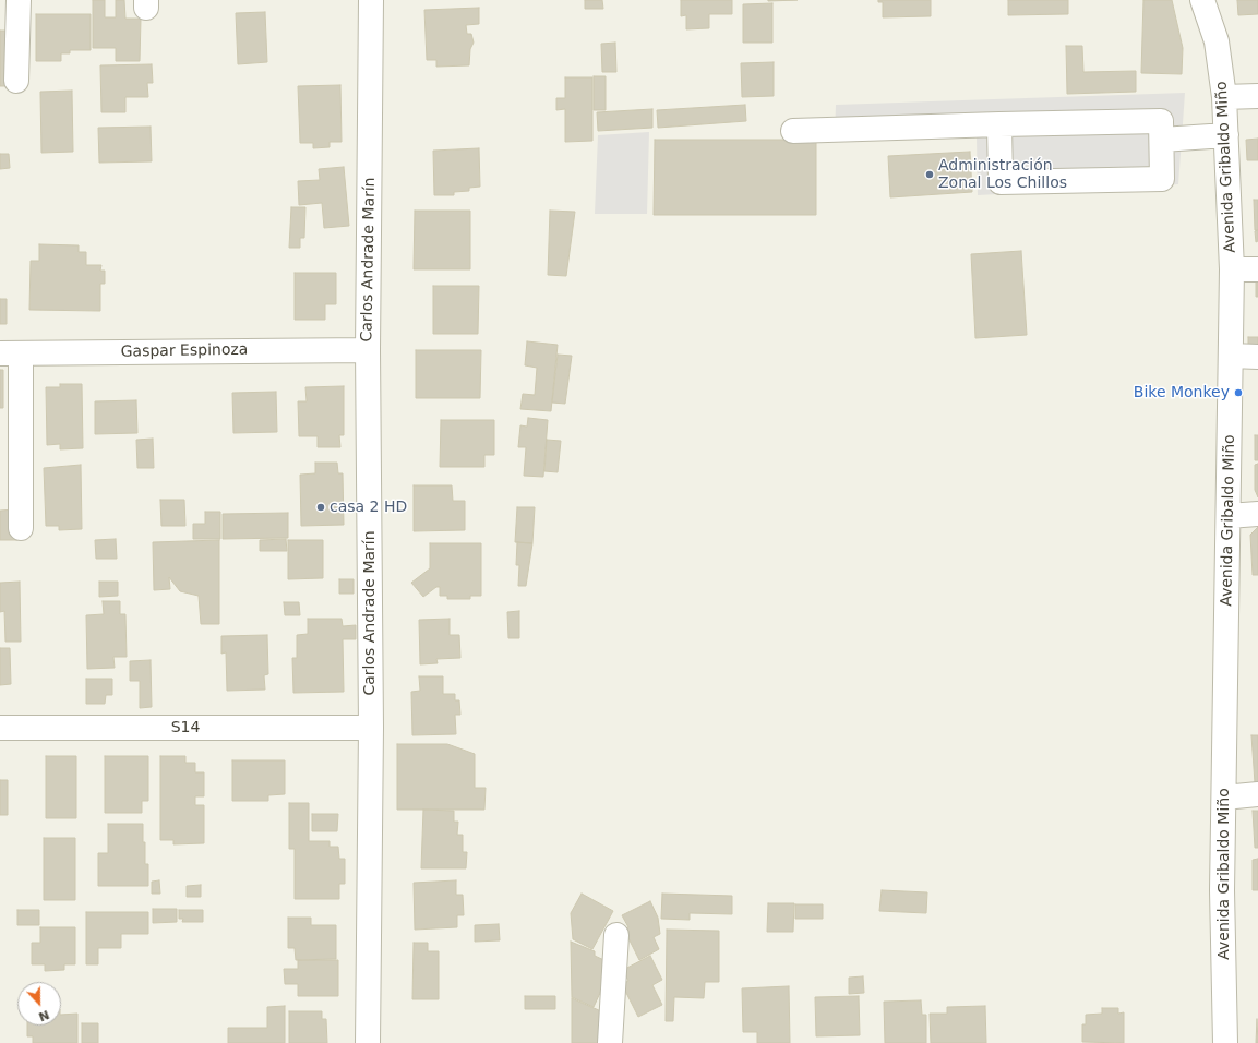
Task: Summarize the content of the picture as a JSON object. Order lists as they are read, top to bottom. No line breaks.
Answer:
{"streets":{"street":["Avenida Gribaldo Miño","Carlos Andrade Marín","Gaspar Espinoza","S14"]},"crossings":[["Carlos Andrade Marín","Gaspar Espinoza"],["Carlos Andrade Marín","S14"]],"places":["Administración Zonal Los Chillos","Bike Monkey","casa 2 HD"],"north":"bottom"}
